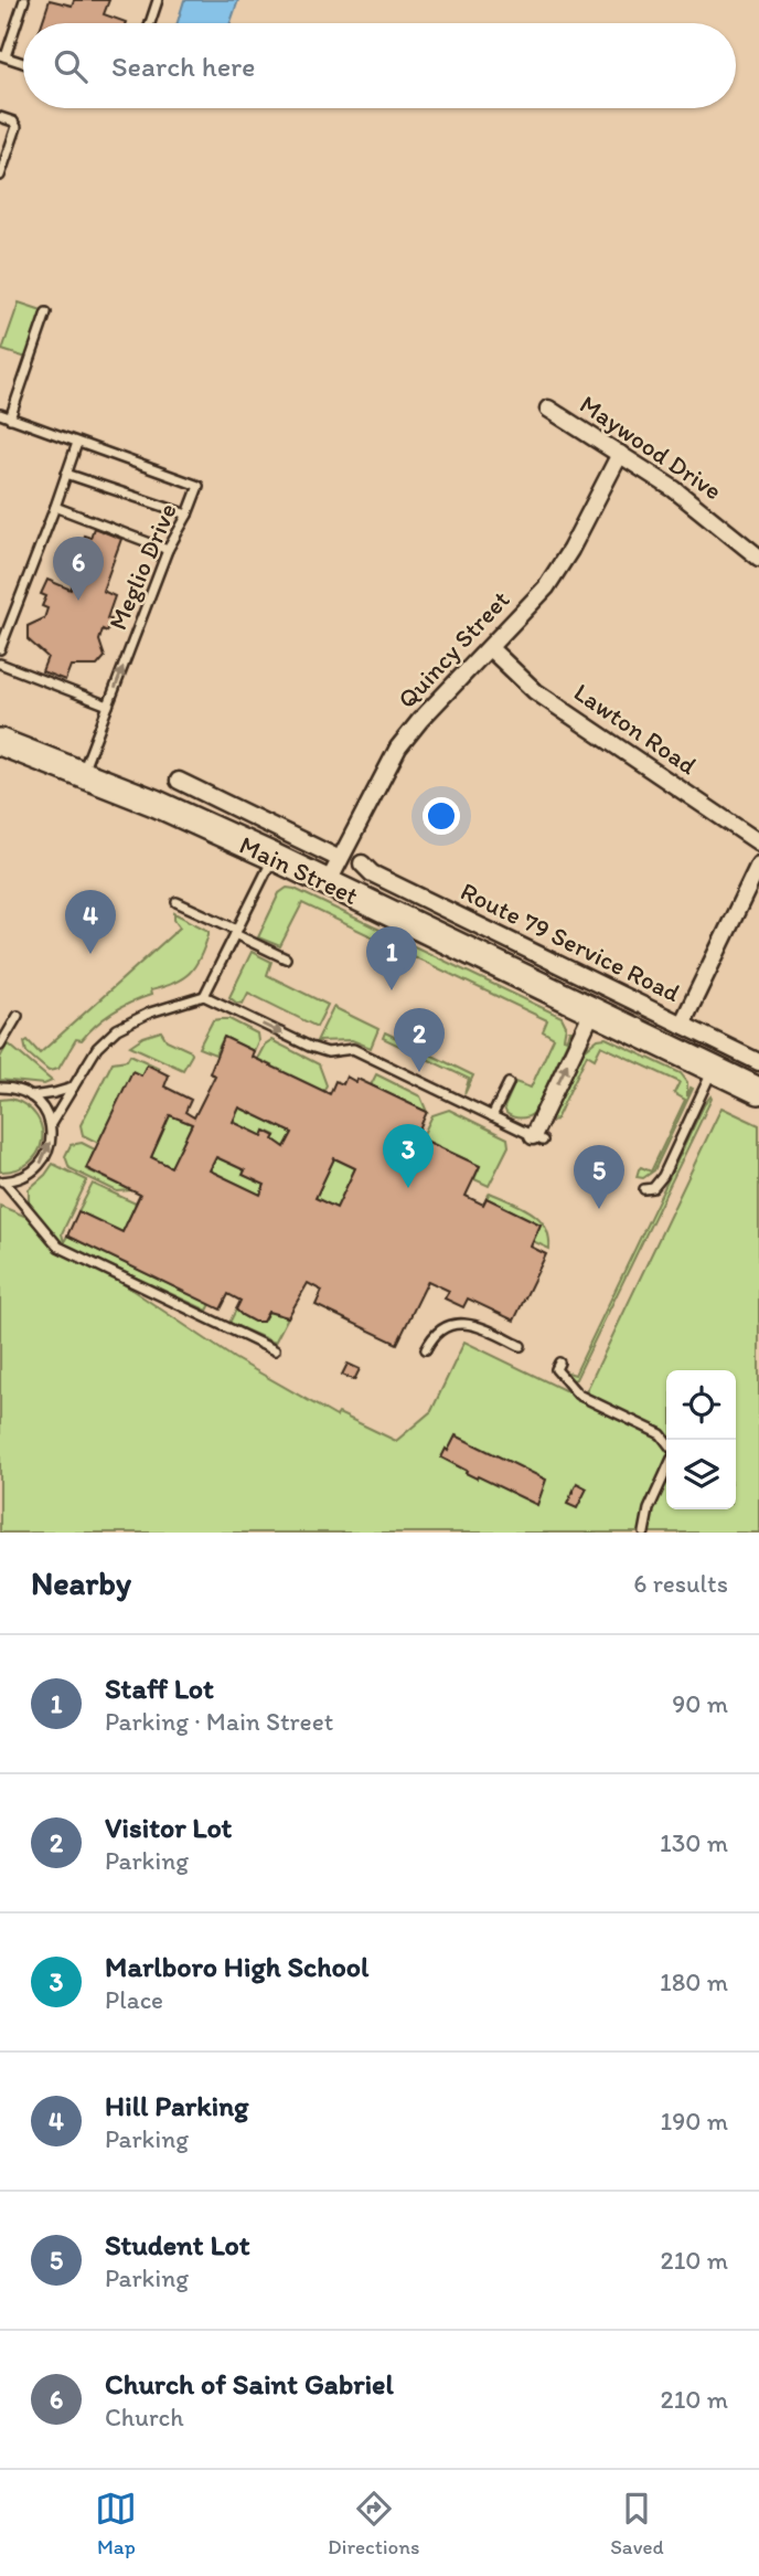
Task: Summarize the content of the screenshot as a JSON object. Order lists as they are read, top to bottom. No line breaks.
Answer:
{"streets":{"main road":["Main Street"],"street":["Maywood Drive","Quincy Street","Lawton Road","Route 79 Service Road"],"lane":["Meglio Drive"]},"crossings":[["Maywood Drive","Quincy Street"],["Meglio Drive","Main Street"],["Quincy Street","Lawton Road"],["Quincy Street","Main Street"]],"page":{"search":"Search here","pins":["6","4","1","2","3","5"],"heading":["Nearby","6 results"],"list":[{"mark":"1","name":"Staff Lot","note":"Parking · Main Street","value":"90 m"},{"mark":"2","name":"Visitor Lot","note":"Parking","value":"130 m"},{"mark":"3","name":"Marlboro High School","note":"Place","value":"180 m"},{"mark":"4","name":"Hill Parking","note":"Parking","value":"190 m"},{"mark":"5","name":"Student Lot","note":"Parking","value":"210 m"},{"mark":"6","name":"Church of Saint Gabriel","note":"Church","value":"210 m"}],"nav":["Map","Directions","Saved"]}}
